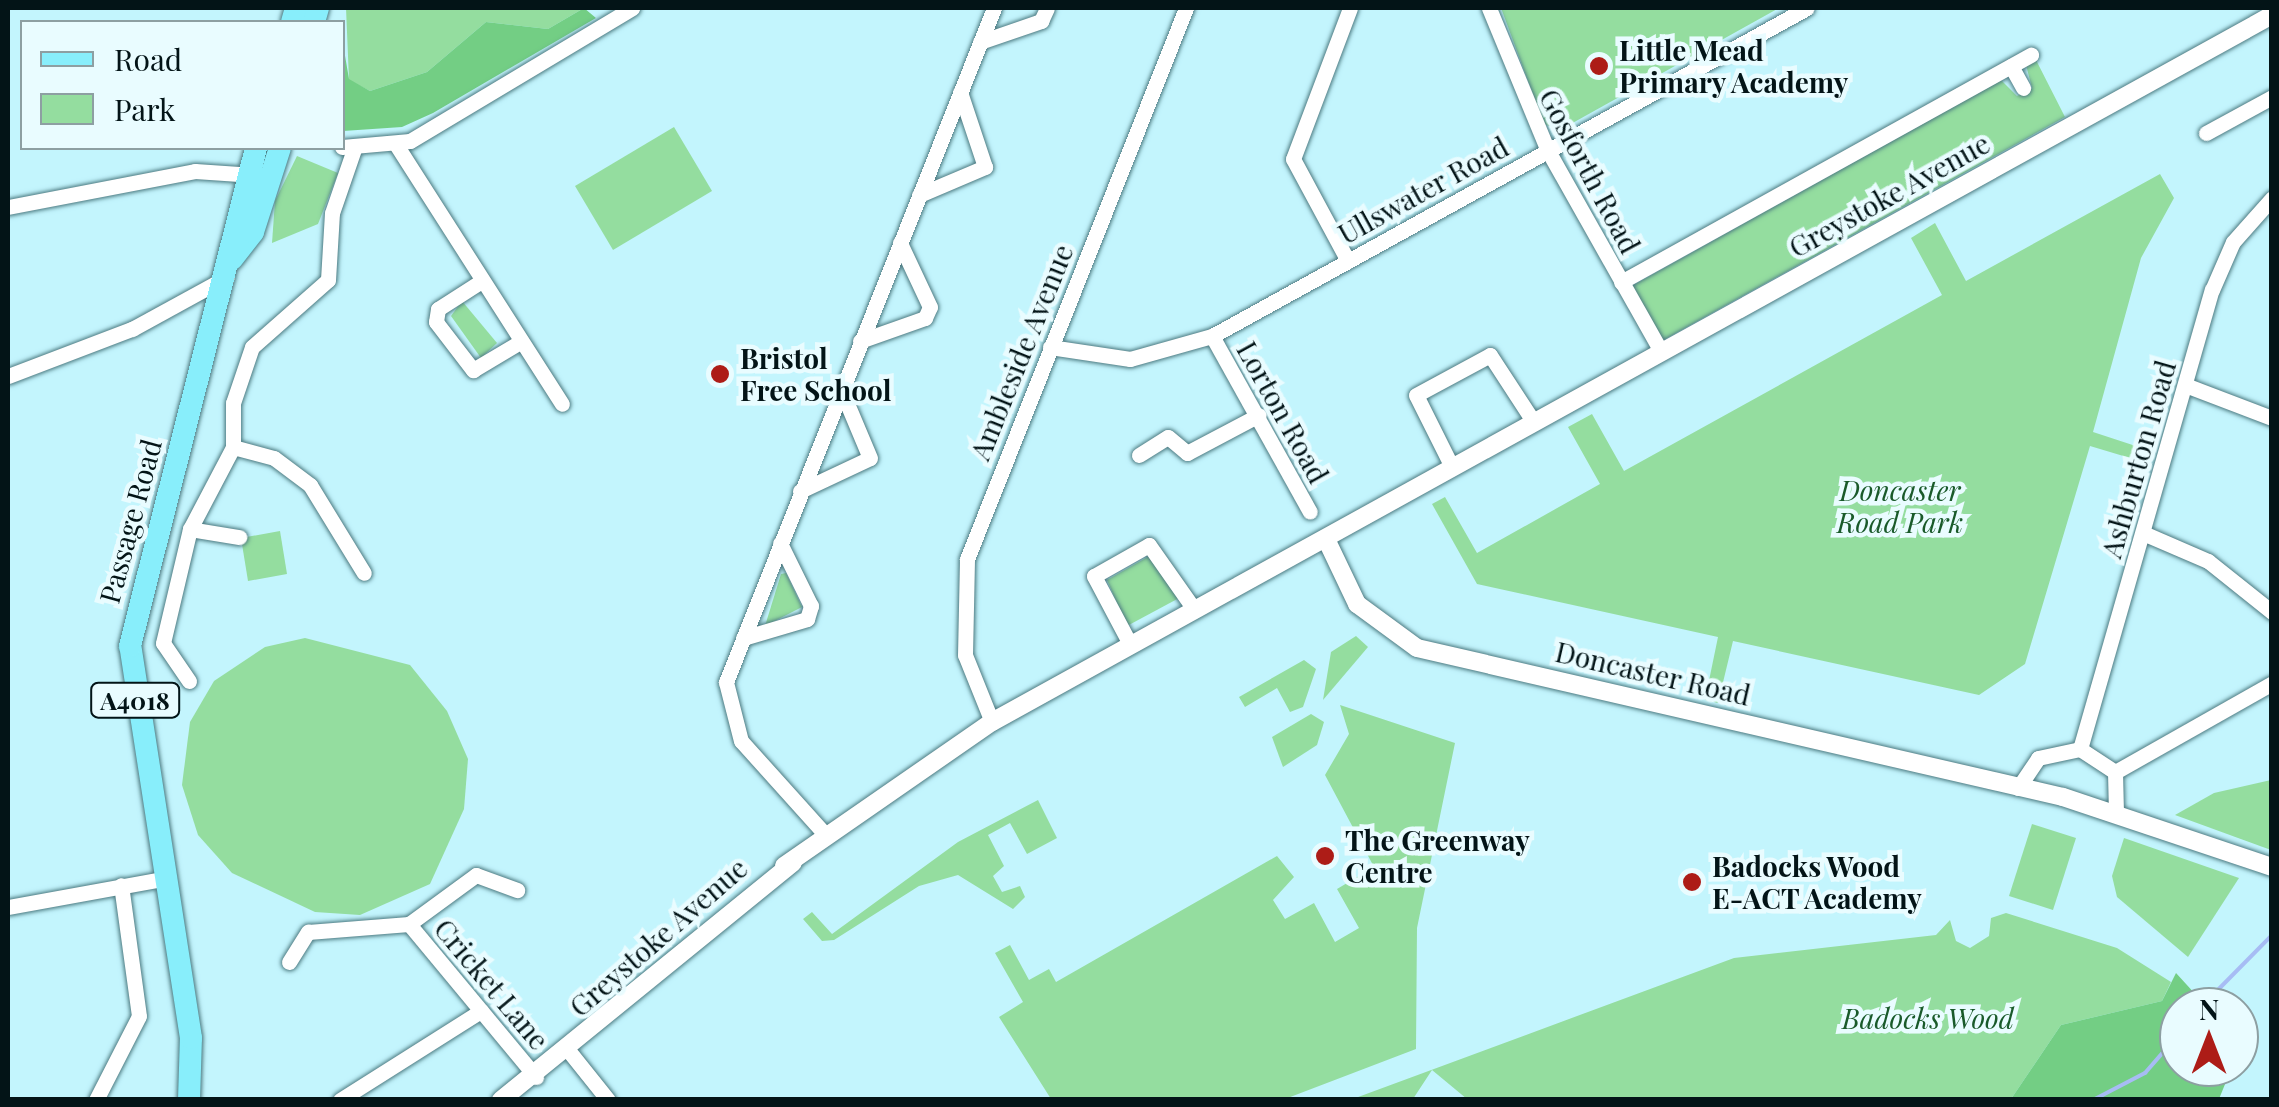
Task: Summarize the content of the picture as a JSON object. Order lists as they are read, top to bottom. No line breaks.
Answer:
{"streets":{"main road":["Passage Road","A4018"],"street":["Gosforth Road","Ullswater Road","Greystoke Avenue","Ambleside Avenue","Lorton Road","Ashburton Road","Doncaster Road","Cricket Lane"]},"crossings":[["Gosforth Road","Ullswater Road"],["Gosforth Road","Greystoke Avenue"],["Ullswater Road","Ambleside Avenue"],["Ullswater Road","Lorton Road"],["Greystoke Avenue","Ambleside Avenue"],["Greystoke Avenue","Doncaster Road"],["Greystoke Avenue","Cricket Lane"]],"parks":["Doncaster Road Park","Badocks Wood"],"places":["Little Mead Primary Academy","Bristol Free School","The Greenway Centre","Badocks Wood E-ACT Academy"],"legend":["Road","Park"],"north":"top"}
